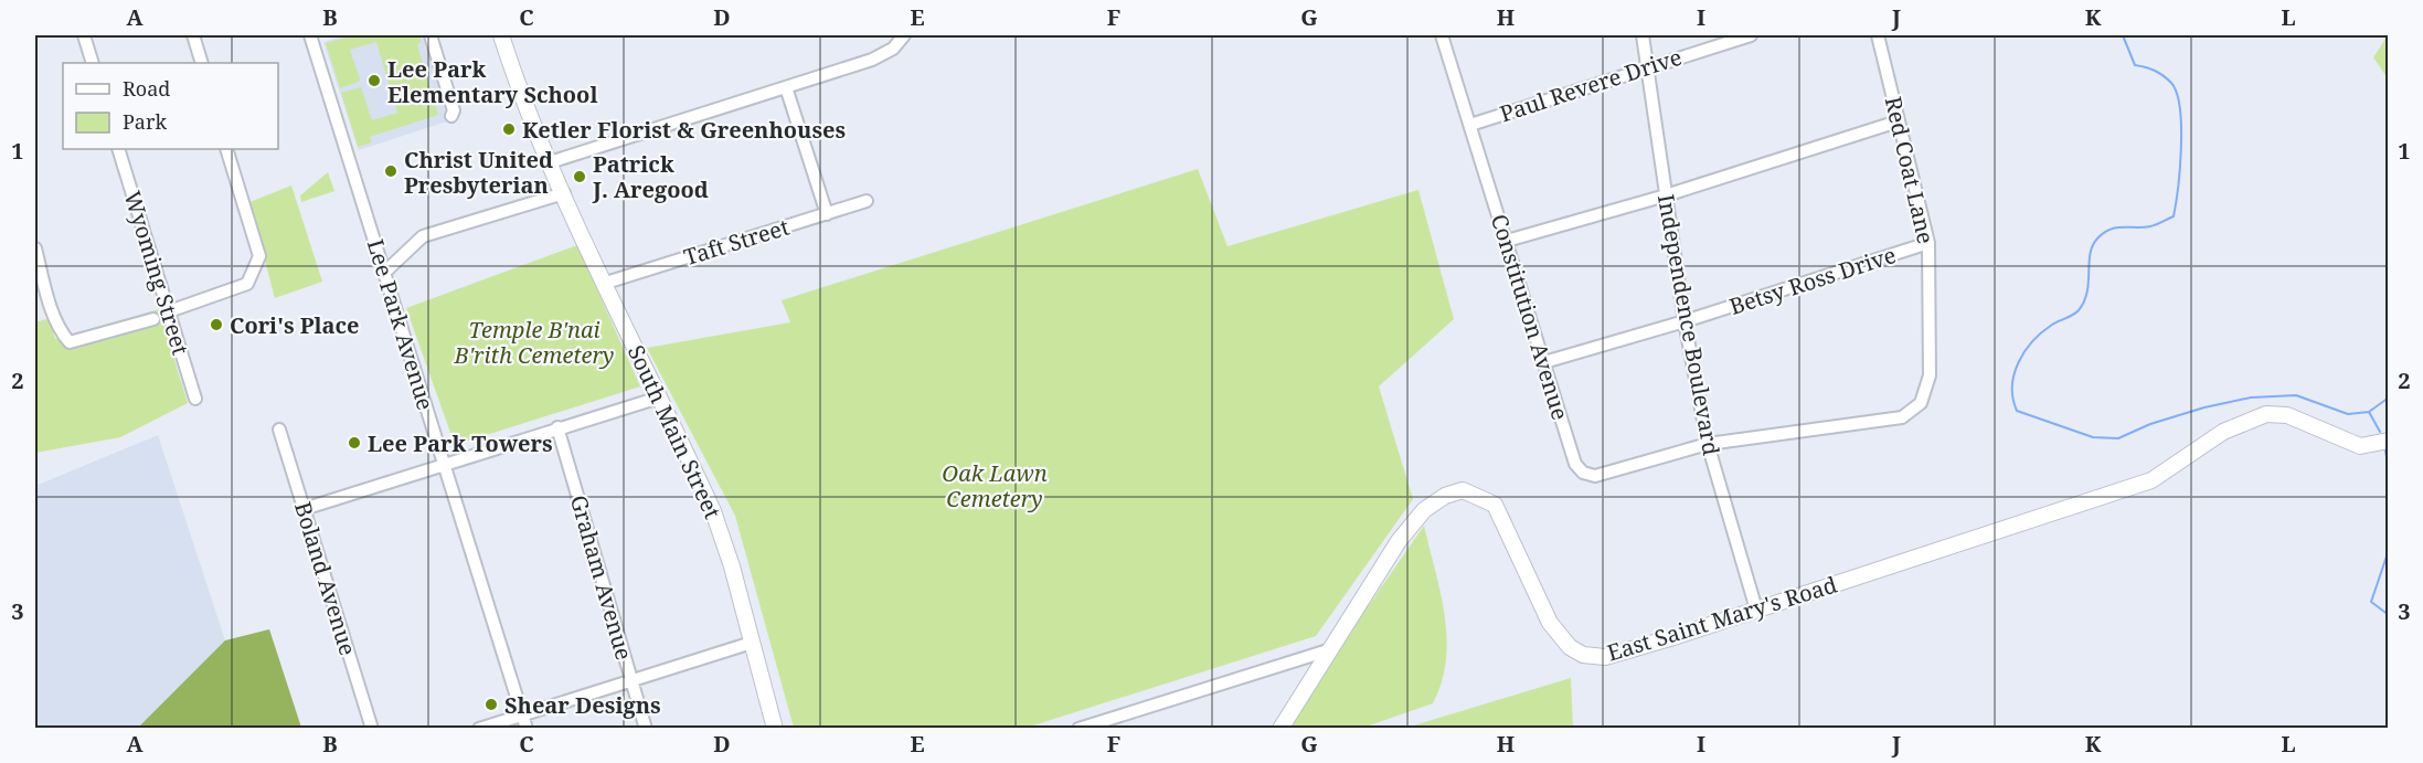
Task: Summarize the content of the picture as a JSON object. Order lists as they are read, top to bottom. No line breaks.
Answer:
{"streets":{"street":["Paul Revere Drive","Red Coat Lane","Taft Street","Wyoming Street","Betsy Ross Drive","Constitution Avenue","Lee Park Avenue","Independence Boulevard","South Main Street","Graham Avenue","Boland Avenue","East Saint Mary's Road"]},"crossings":[["Paul Revere Drive","Constitution Avenue"],["Paul Revere Drive","Independence Boulevard"],["Red Coat Lane","Betsy Ross Drive"],["Red Coat Lane","Constitution Avenue"],["Red Coat Lane","Independence Boulevard"],["Taft Street","South Main Street"],["Betsy Ross Drive","Constitution Avenue"],["Betsy Ross Drive","Independence Boulevard"],["Constitution Avenue","Independence Boulevard"],["Independence Boulevard","East Saint Mary's Road"]],"parks":["Temple B'nai B'rith Cemetery","Oak Lawn Cemetery"],"places":["Lee Park Elementary School","Ketler Florist & Greenhouses","Christ United Presbyterian","Patrick J. Aregood","Cori's Place","Lee Park Towers","Shear Designs"],"legend":["Road","Park"],"grid":{"columns":["A","B","C","D","E","F","G","H","I","J","K","L"],"rows":["1","2","3"]}}
